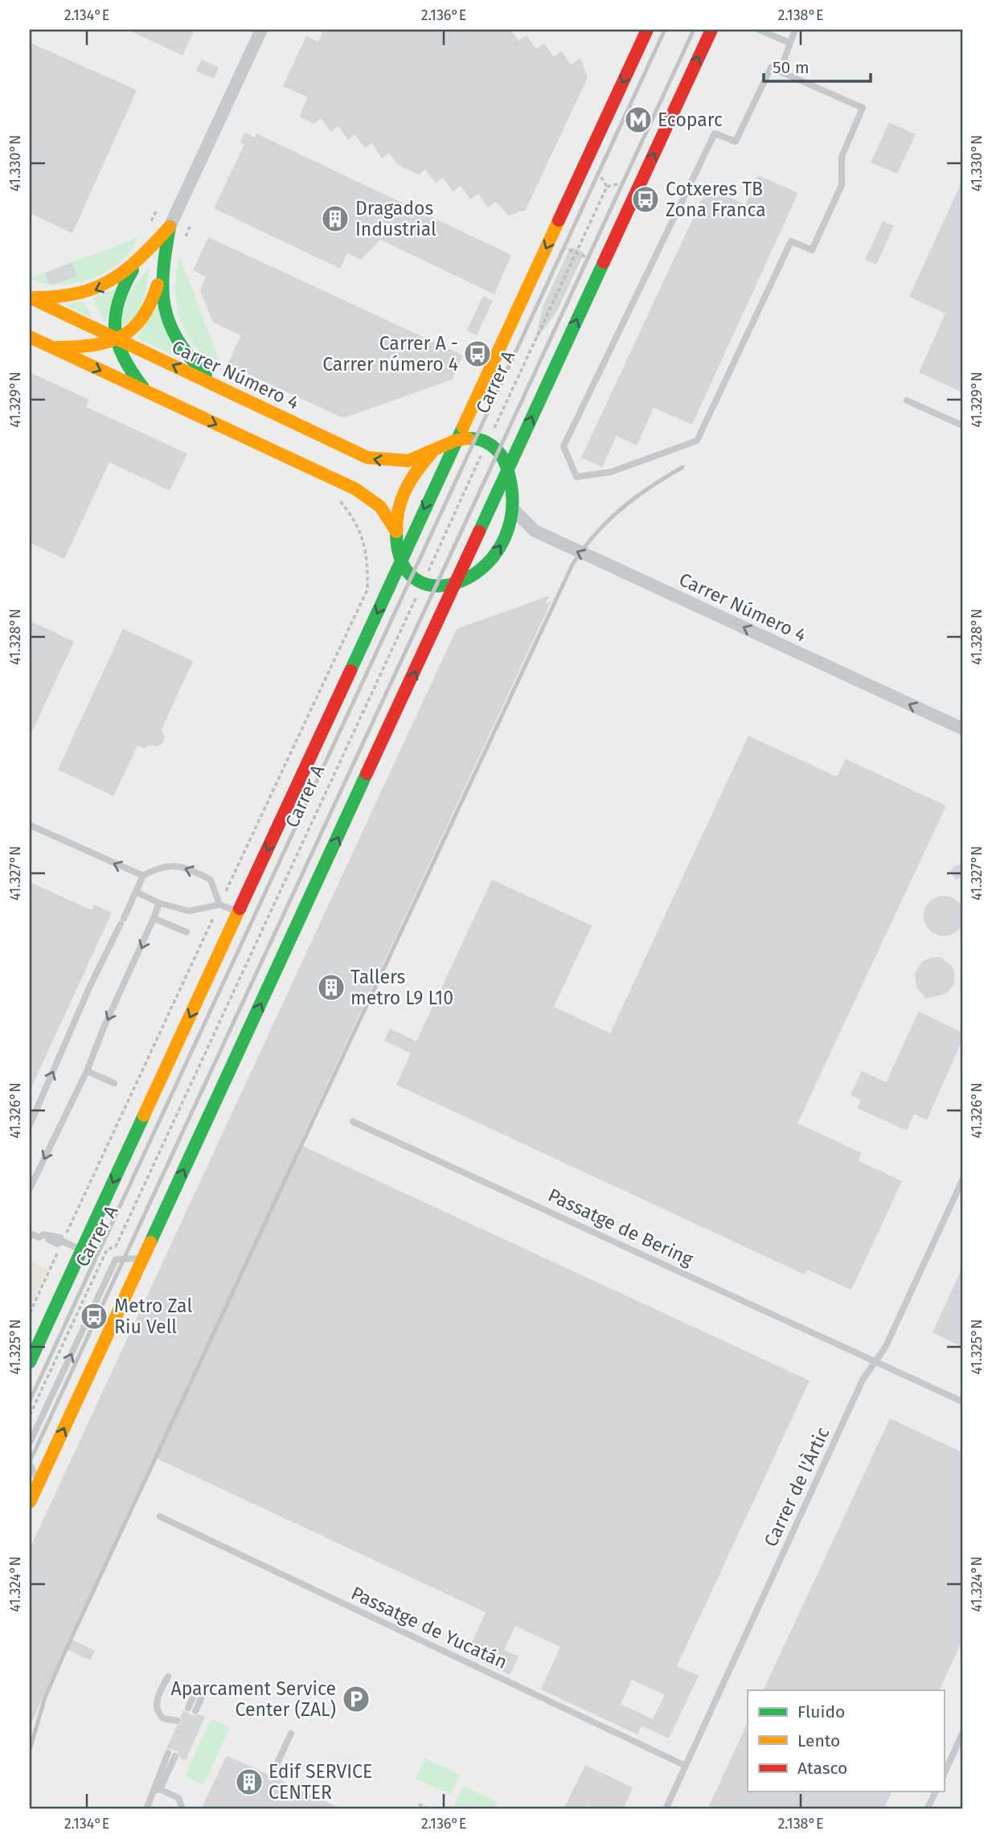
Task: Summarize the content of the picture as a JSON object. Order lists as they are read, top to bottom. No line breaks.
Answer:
{"streets":{"main road":["Carrer Número 4","Carrer A"],"lane":["Passatge de Bering","Carrer de l'Àrtic","Passatge de Yucatán"]},"crossings":[["Passatge de Bering","Carrer de l'Àrtic"],["Carrer de l'Àrtic","Passatge de Yucatán"]],"places":{"metro station":["Ecoparc"],"bus stop":["Cotxeres TB Zona Franca","Carrer A - Carrer número 4","Metro Zal Riu Vell"],"building":["Dragados Industrial","Tallers metro L9 L10","Edif SERVICE CENTER"],"parking":["Aparcament Service Center (ZAL)"]},"legend":["Fluido","Lento","Atasco"],"scale_bar":"50 m","coordinates":["2.134°E","2.136°E","2.138°E","41.330°N","41.329°N","41.328°N","41.327°N","41.326°N","41.325°N","41.324°N"]}
